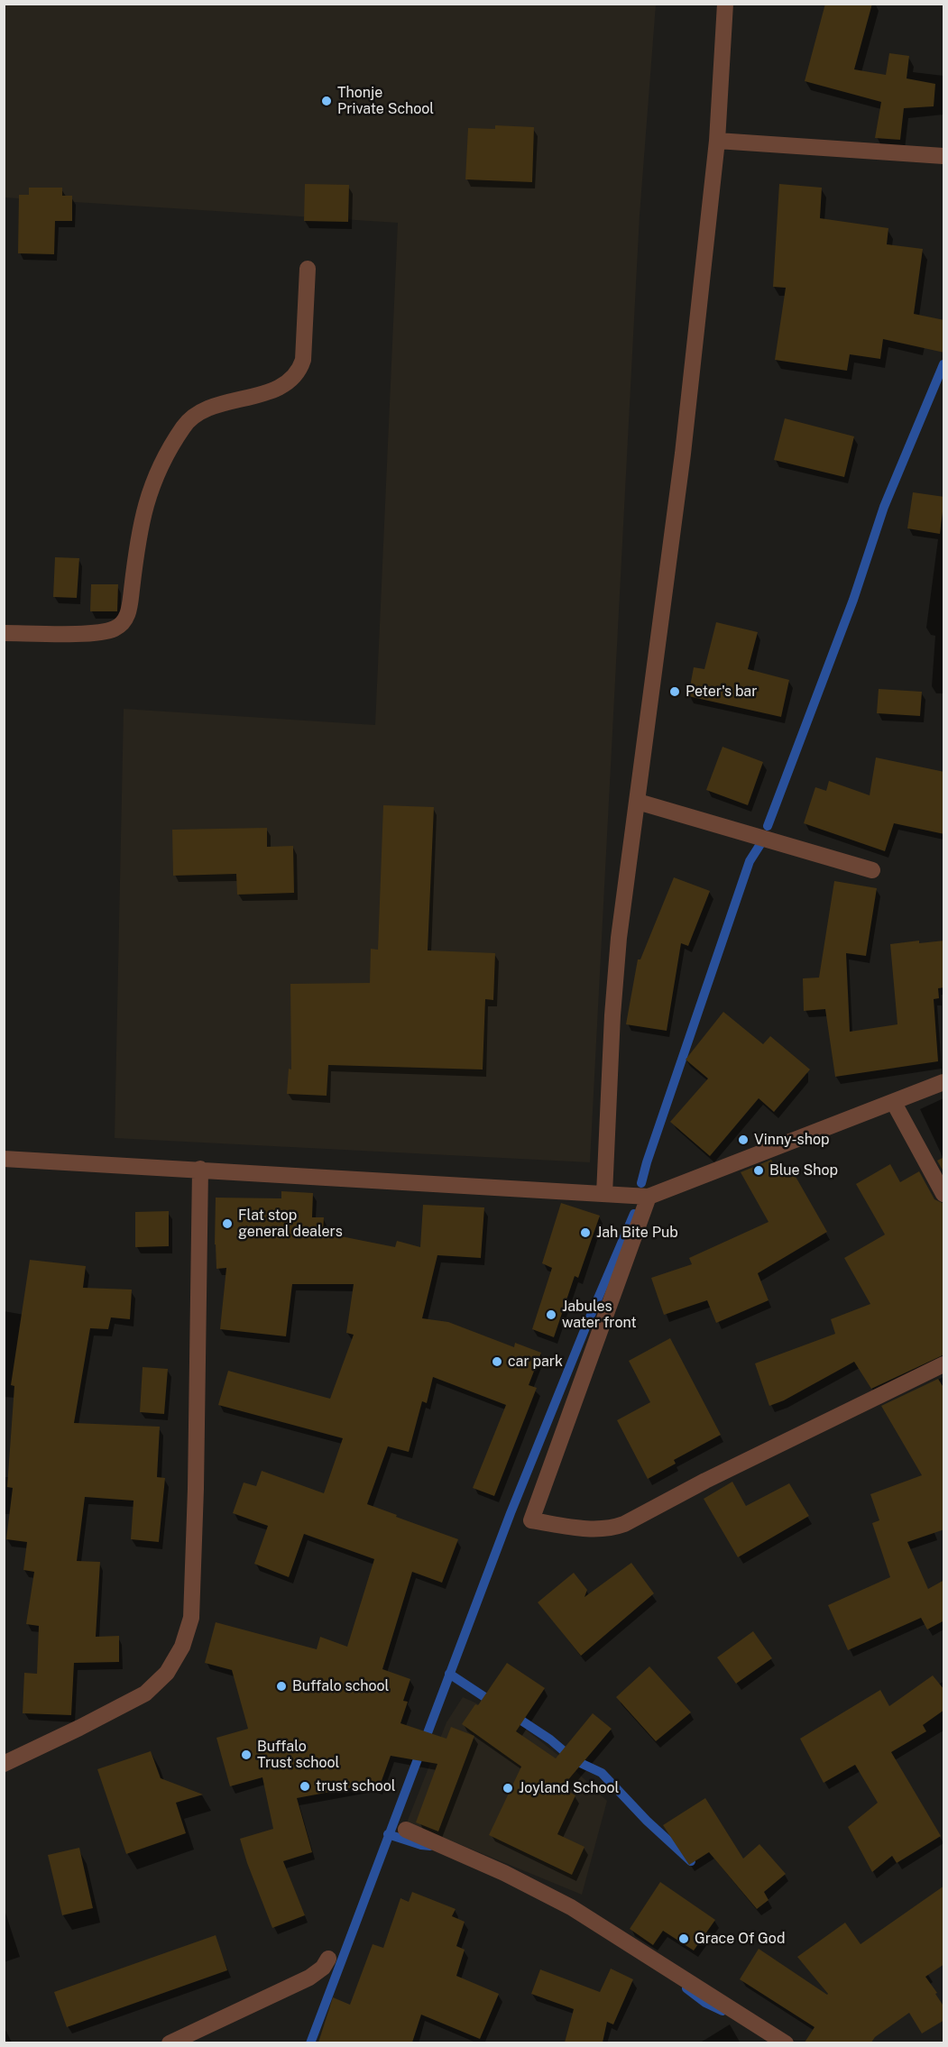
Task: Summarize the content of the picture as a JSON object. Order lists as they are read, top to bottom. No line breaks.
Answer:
{"places":["Thonje Private School","Peter's bar","Vinny-shop","Blue Shop","Flat stop general dealers","Jah Bite Pub","Jabules water front","car park","Buffalo school","Buffalo Trust school","trust school","Joyland School","Grace Of God"]}
